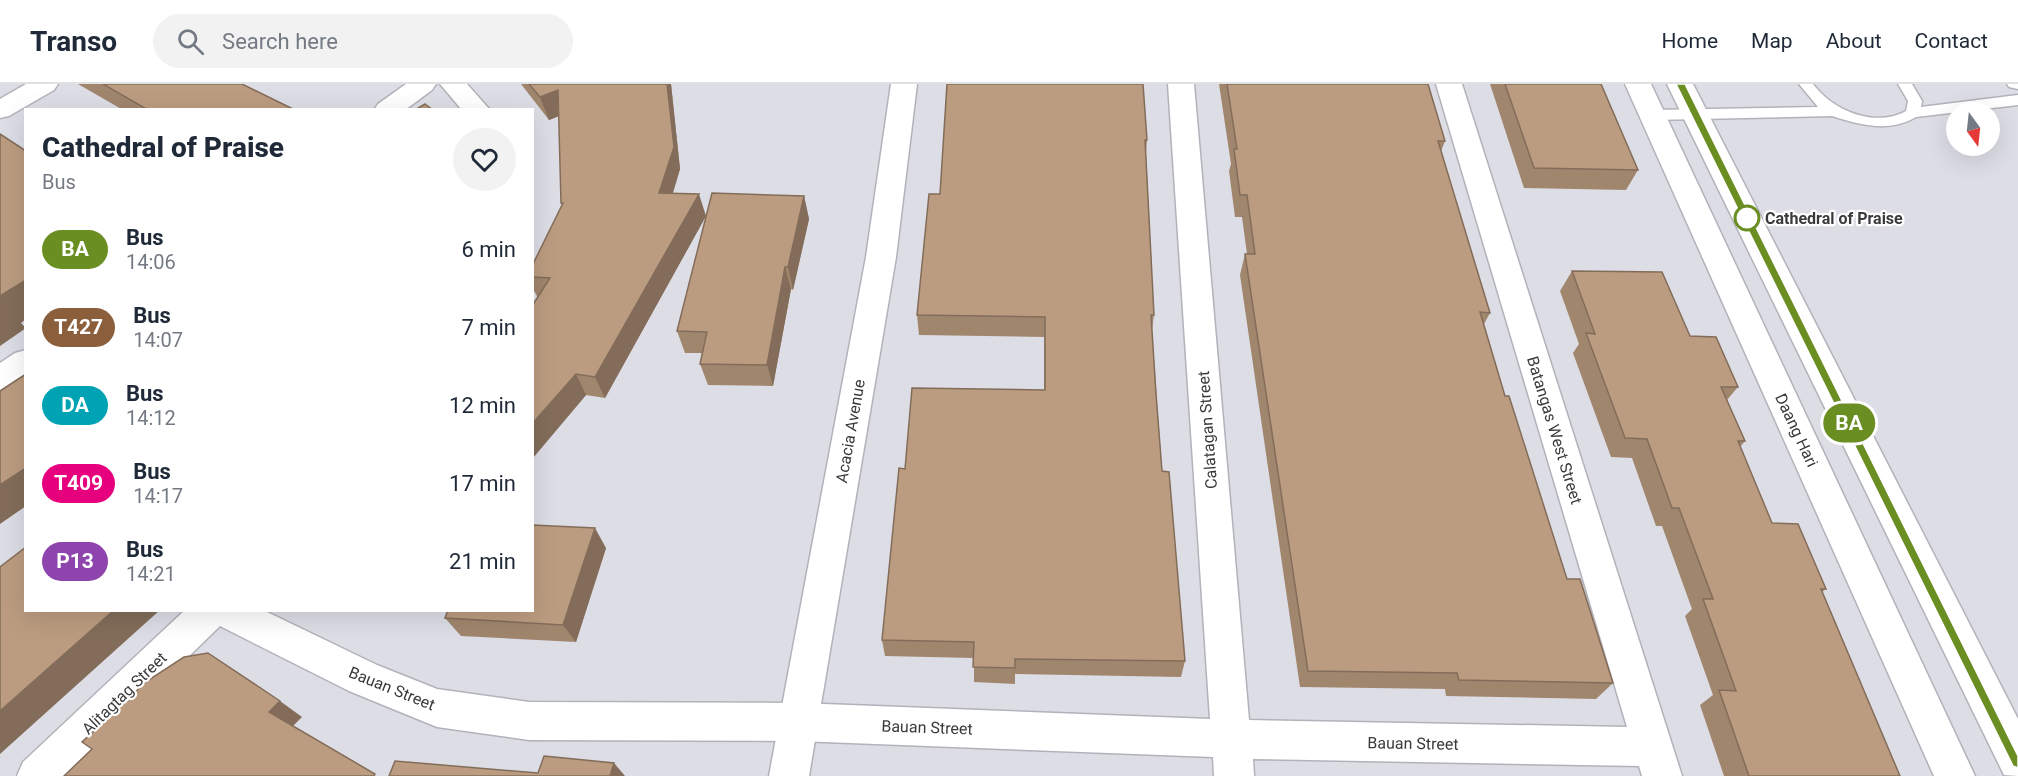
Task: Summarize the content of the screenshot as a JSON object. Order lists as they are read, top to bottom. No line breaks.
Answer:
{"streets":{"street":["Calatagan Street","Batangas West Street","Daang Hari","Acacia Avenue","Bauan Street","Alitagtag Street"]},"crossings":[["Calatagan Street","Bauan Street"],["Batangas West Street","Bauan Street"],["Acacia Avenue","Bauan Street"]],"places":["Cathedral of Praise"],"lines":["bus line BA"],"north":"bottom","page":{"header":"Transo","search":"Search here","nav":["Home","Map","About","Contact"],"on_map":"BA","heading":["Cathedral of Praise","Bus"],"list":[{"mark":"BA","name":"Bus","note":"14:06","value":"6 min"},{"mark":"T427","name":"Bus","note":"14:07","value":"7 min"},{"mark":"DA","name":"Bus","note":"14:12","value":"12 min"},{"mark":"T409","name":"Bus","note":"14:17","value":"17 min"},{"mark":"P13","name":"Bus","note":"14:21","value":"21 min"}]}}
